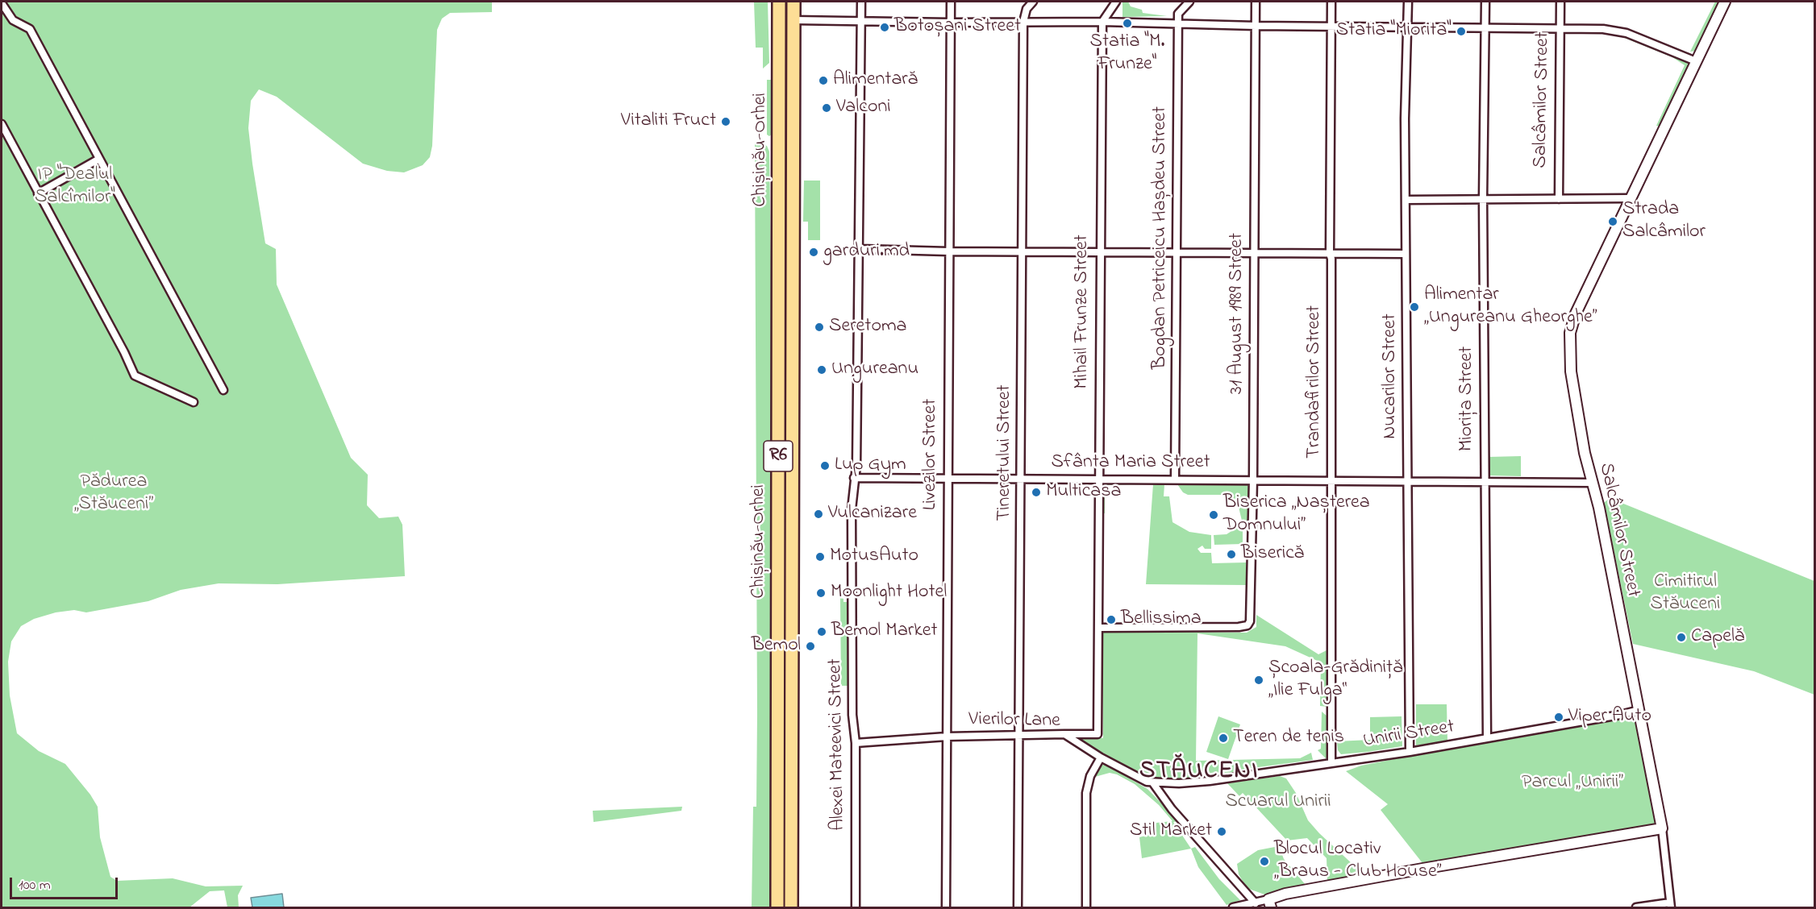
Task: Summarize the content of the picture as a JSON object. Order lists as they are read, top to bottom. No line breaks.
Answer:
{"streets":{"highway":["Chișinău-Orhei","R6"],"street":["Salcâmilor Street","Bogdan Petriceicu Hașdeu Street","Mihail Frunze Street","31 August 1989 Street","Nucarilor Street","Trandafirilor Street","Miorița Street","Tineretului Street","Livezilor Street","Sfânta Maria Street","Vierilor Lane","Unirii Street","Alexei Mateevici Street"]},"crossings":[["Salcâmilor Street","Sfânta Maria Street"],["Salcâmilor Street","Unirii Street"],["Bogdan Petriceicu Hașdeu Street","Sfânta Maria Street"],["Mihail Frunze Street","31 August 1989 Street"],["Mihail Frunze Street","Sfânta Maria Street"],["Mihail Frunze Street","Vierilor Lane"],["31 August 1989 Street","Sfânta Maria Street"],["Nucarilor Street","Sfânta Maria Street"],["Nucarilor Street","Unirii Street"],["Trandafirilor Street","Sfânta Maria Street"],["Trandafirilor Street","Unirii Street"],["Miorița Street","Sfânta Maria Street"],["Miorița Street","Unirii Street"],["Tineretului Street","Sfânta Maria Street"],["Tineretului Street","Vierilor Lane"],["Livezilor Street","Sfânta Maria Street"],["Livezilor Street","Vierilor Lane"],["Sfânta Maria Street","Alexei Mateevici Street"],["Vierilor Lane","Unirii Street"],["Vierilor Lane","Alexei Mateevici Street"]],"districts":["STĂUCENI"],"parks":["IP \"Dealul Salcîmilor\"","Pădurea „Stăuceni”","Cimitirul Stăuceni","Parcul „Unirii”","Scuarul Unirii"],"places":["Statia \"M. Frunze\"","Botoșani Street","Statia \"Miorita\"","Alimentară","Valconi","Vitaliti Fruct","Strada Salcâmilor","garduri.md","Alimentar „Ungureanu Gheorghe”","Seretoma","Ungureanu","Lup Gym","Multicasa","Vulcanizare","Biserica „Nașterea Domnului”","Biserică","MotusAuto","Moonlight Hotel","Bellissima","Bemol Market","Capelă","Bemol","Școala-Grădiniță „Ilie Fulga“","Viper Auto","Teren de tenis","Stil Market","Blocul Locativ „Braus - Club House”"],"scale_bar":"100 m"}
